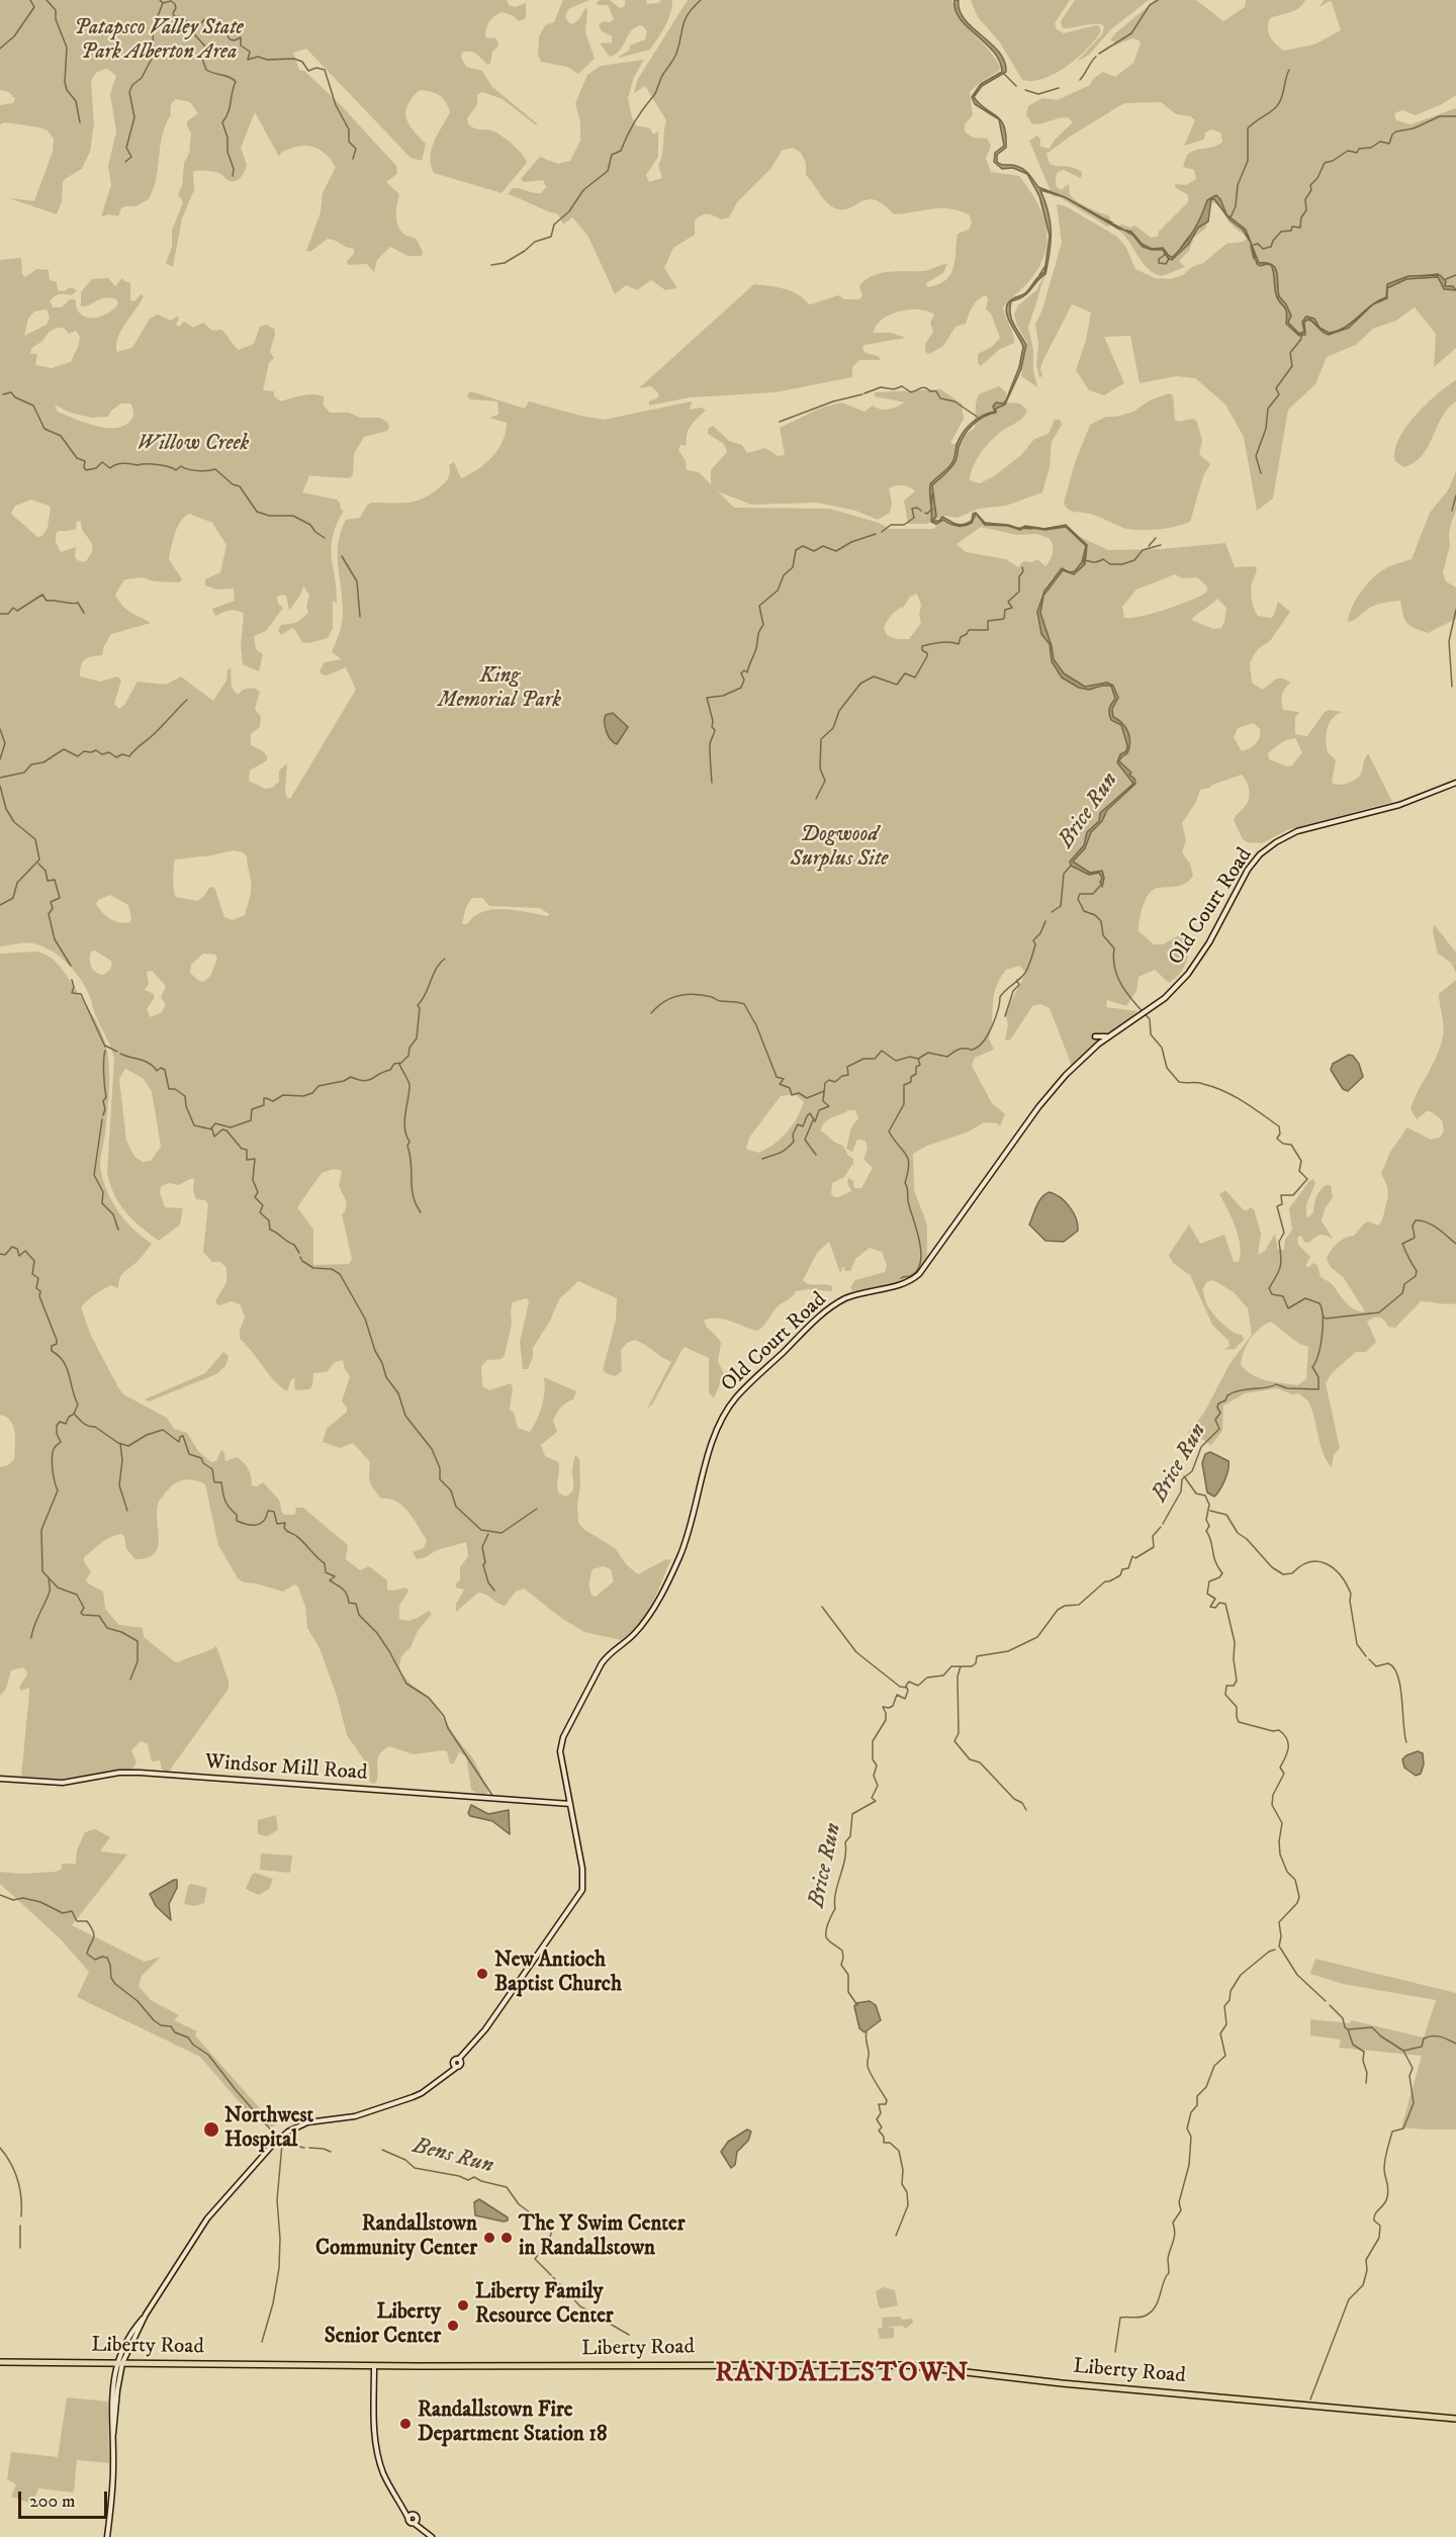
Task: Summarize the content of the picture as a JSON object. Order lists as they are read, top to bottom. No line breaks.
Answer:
{"streets":{"main road":["Old Court Road","Windsor Mill Road","Liberty Road"]},"crossings":[["Old Court Road","Windsor Mill Road"],["Old Court Road","Liberty Road"]],"districts":["RANDALLSTOWN"],"water":["Brice Run","Bens Run"],"parks":["Patapsco Valley State Park Alberton Area","Willow Creek","King Memorial Park","Dogwood Surplus Site"],"places":["New Antioch Baptist Church","Northwest Hospital","Randallstown Community Center","The Y Swim Center in Randallstown","Liberty Family Resource Center","Liberty Senior Center","Randallstown Fire Department Station 18"],"scale_bar":"200 m"}
